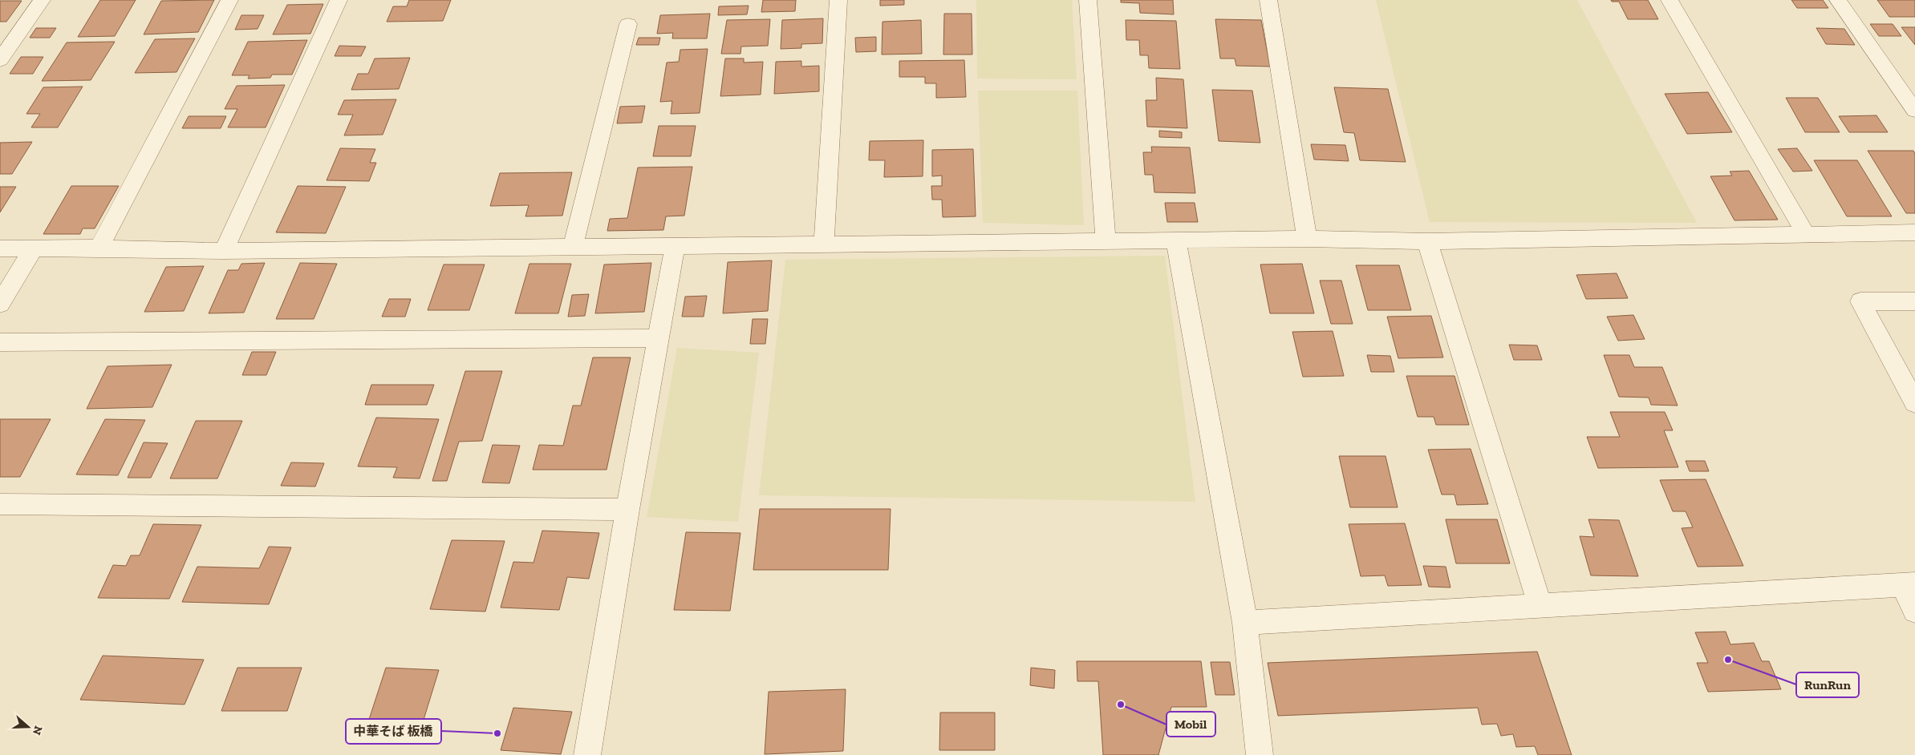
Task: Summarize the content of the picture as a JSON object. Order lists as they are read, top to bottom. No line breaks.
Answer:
{"places":["RunRun","Mobil","中華そば 板橋"],"north":"right"}
